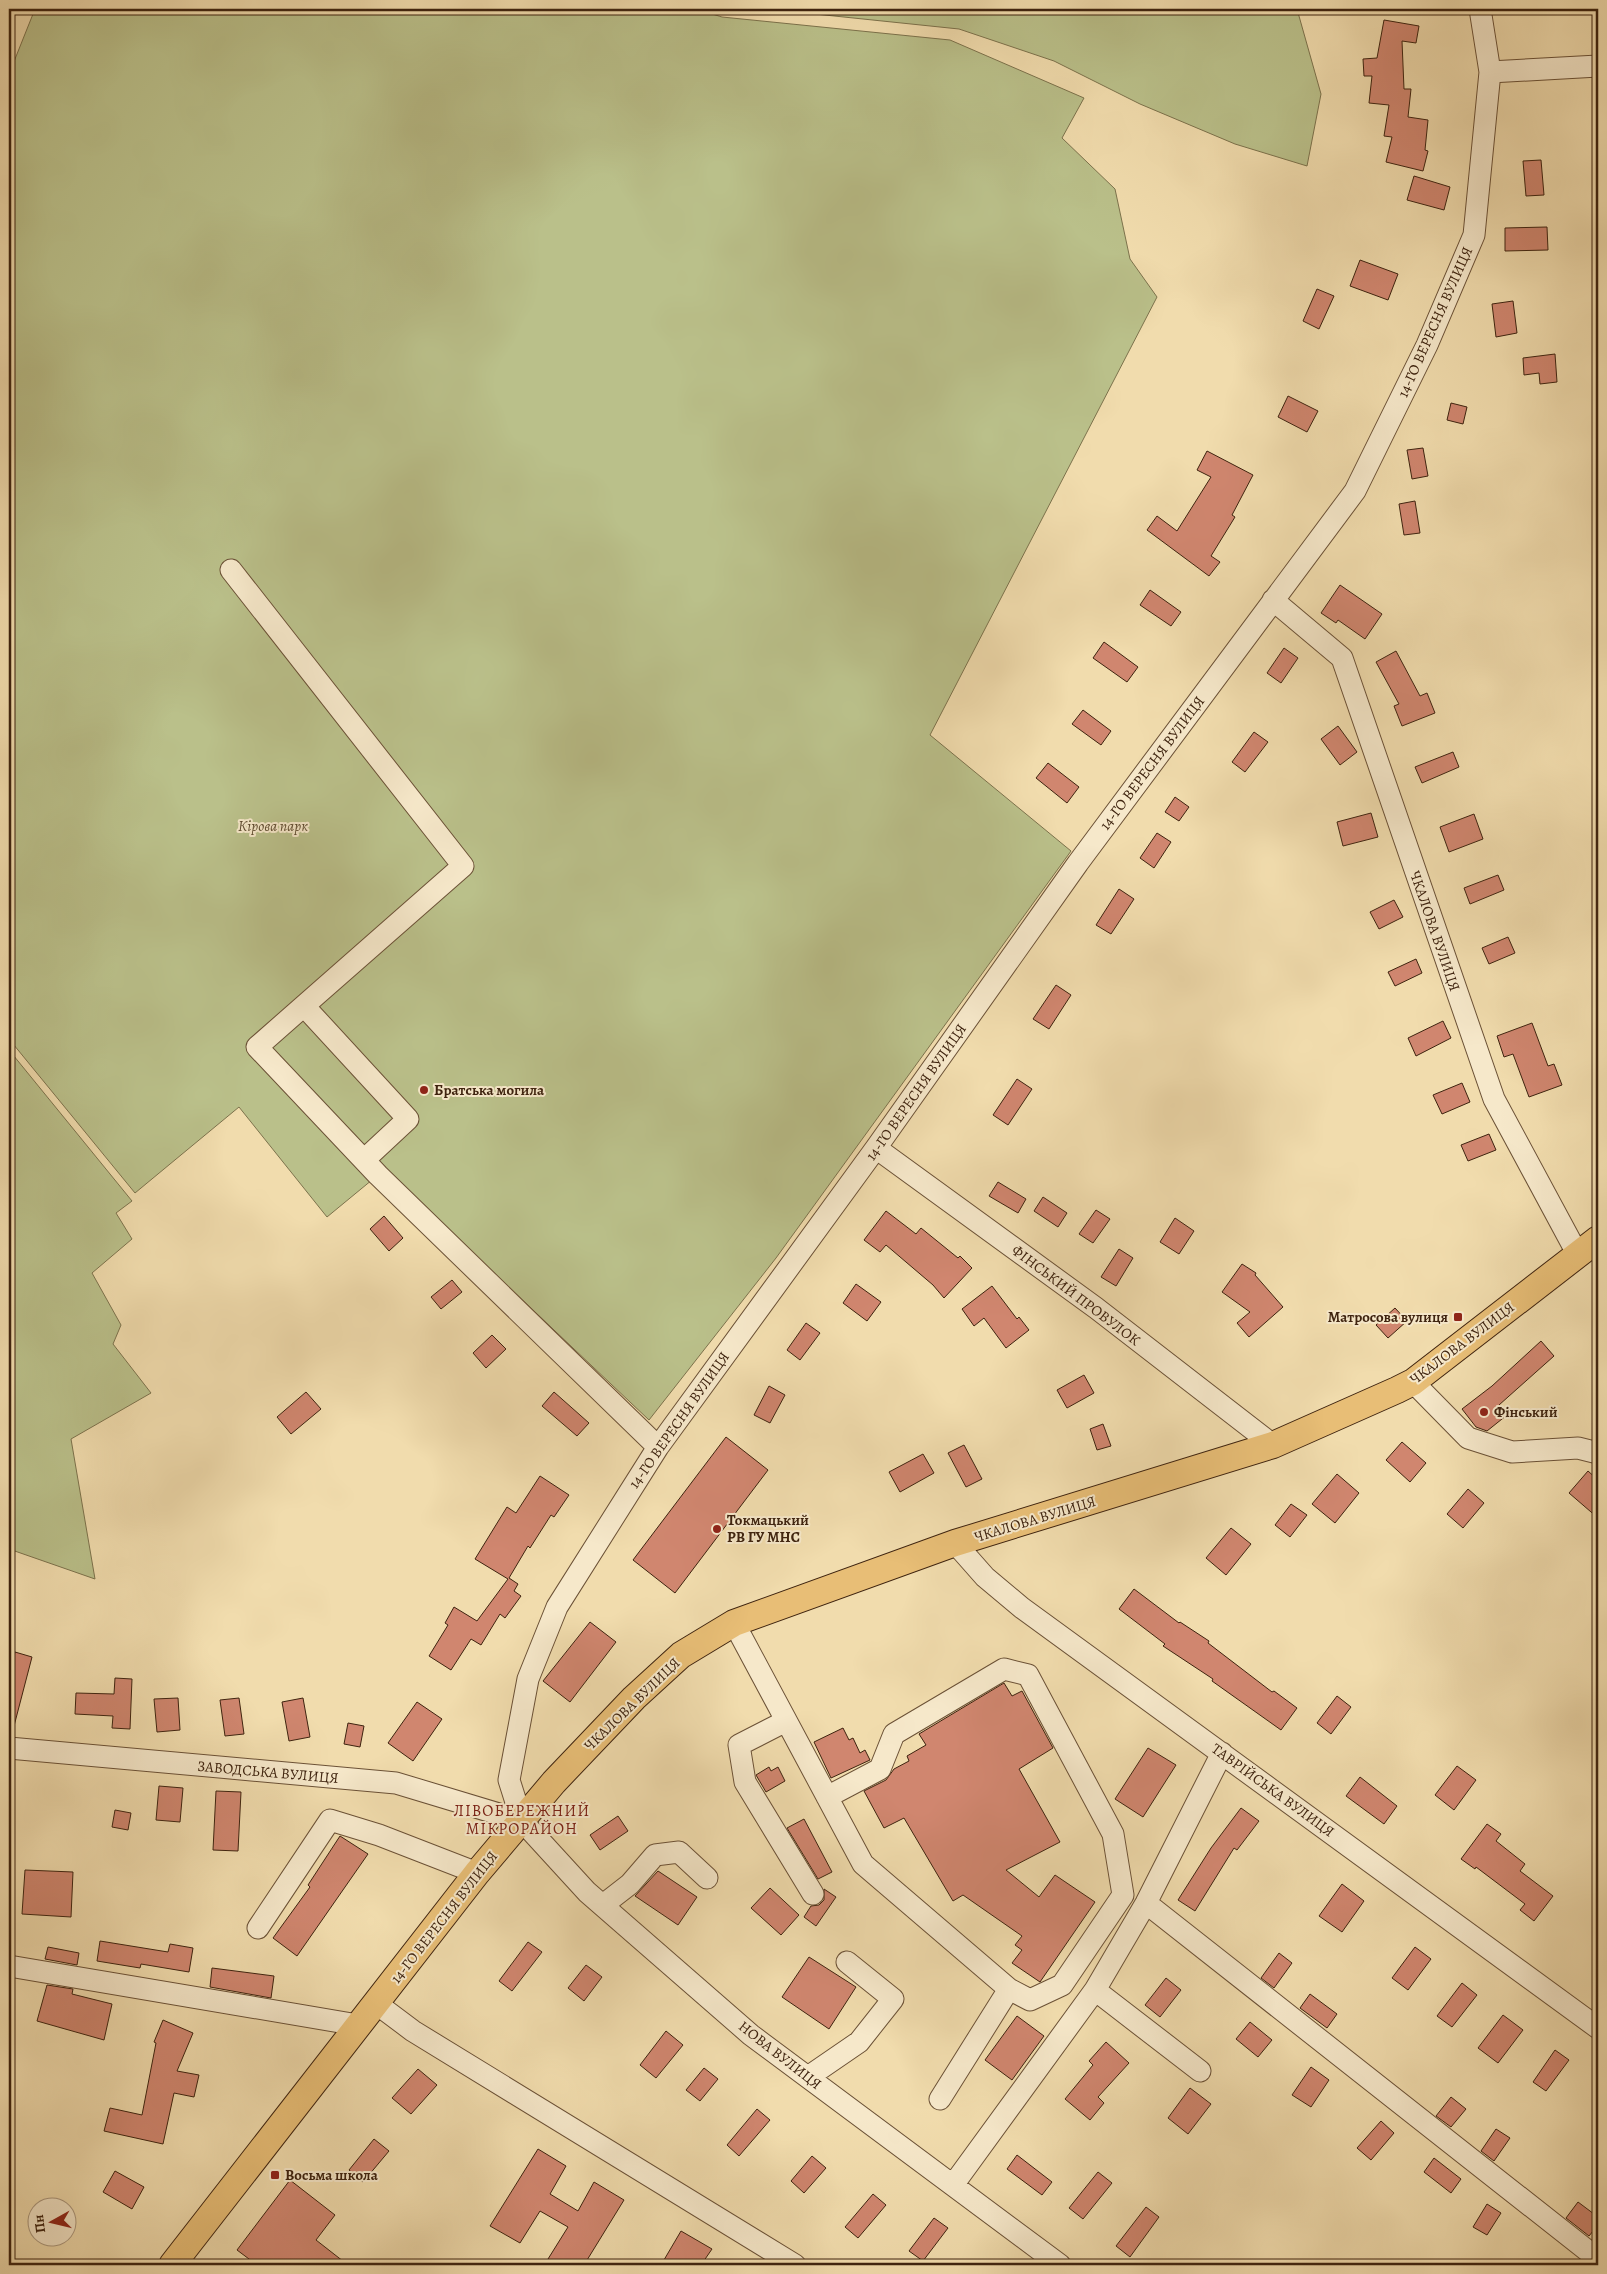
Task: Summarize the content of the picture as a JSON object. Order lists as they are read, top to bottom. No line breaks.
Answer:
{"streets":{"main road":["14-ГО ВЕРЕСНЯ ВУЛИЦЯ","ЧКАЛОВА ВУЛИЦЯ"],"street":["ФІНСЬКИЙ ПРОВУЛОК","ЗАВОДСЬКА ВУЛИЦЯ","ТАВРІЙСЬКА ВУЛИЦЯ","НОВА ВУЛИЦЯ"]},"crossings":[["14-ГО ВЕРЕСНЯ ВУЛИЦЯ","ЧКАЛОВА ВУЛИЦЯ"],["14-ГО ВЕРЕСНЯ ВУЛИЦЯ","ФІНСЬКИЙ ПРОВУЛОК"],["14-ГО ВЕРЕСНЯ ВУЛИЦЯ","ЗАВОДСЬКА ВУЛИЦЯ"],["14-ГО ВЕРЕСНЯ ВУЛИЦЯ","НОВА ВУЛИЦЯ"],["ЧКАЛОВА ВУЛИЦЯ","ФІНСЬКИЙ ПРОВУЛОК"],["ЧКАЛОВА ВУЛИЦЯ","ЗАВОДСЬКА ВУЛИЦЯ"],["ЧКАЛОВА ВУЛИЦЯ","ТАВРІЙСЬКА ВУЛИЦЯ"],["ЧКАЛОВА ВУЛИЦЯ","НОВА ВУЛИЦЯ"],["ЗАВОДСЬКА ВУЛИЦЯ","НОВА ВУЛИЦЯ"]],"districts":["ЛІВОБЕРЕЖНИЙ МІКРОРАЙОН"],"parks":["Кірова парк"],"places":{"other":["Братська могила","Фінський","Токмацький РВ ГУ МНС"],"transit":["Матросова вулиця","Восьма школа"]},"north":"left"}
